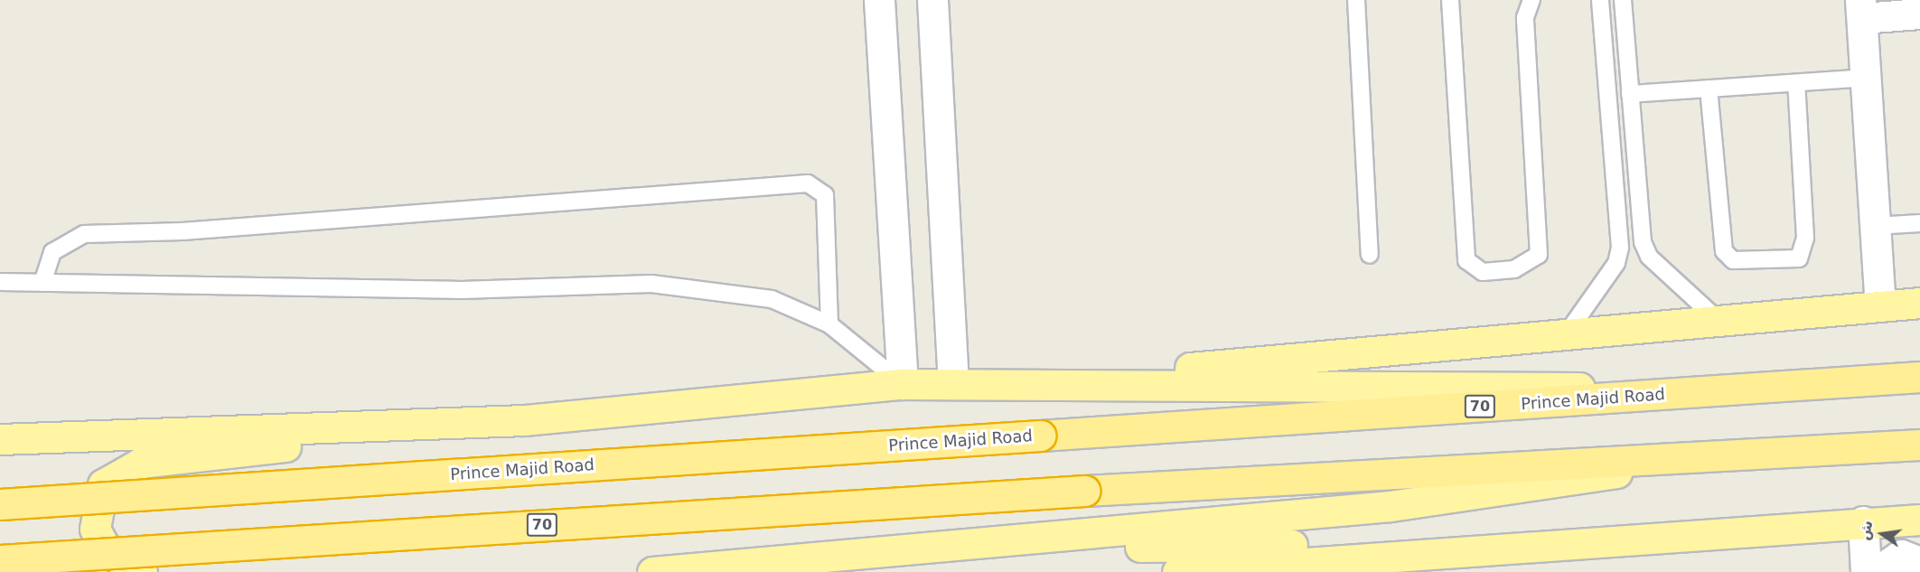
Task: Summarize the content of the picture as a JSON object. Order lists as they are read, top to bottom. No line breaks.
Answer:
{"streets":{"highway":["Prince Majid Road","70"]},"north":"left"}
